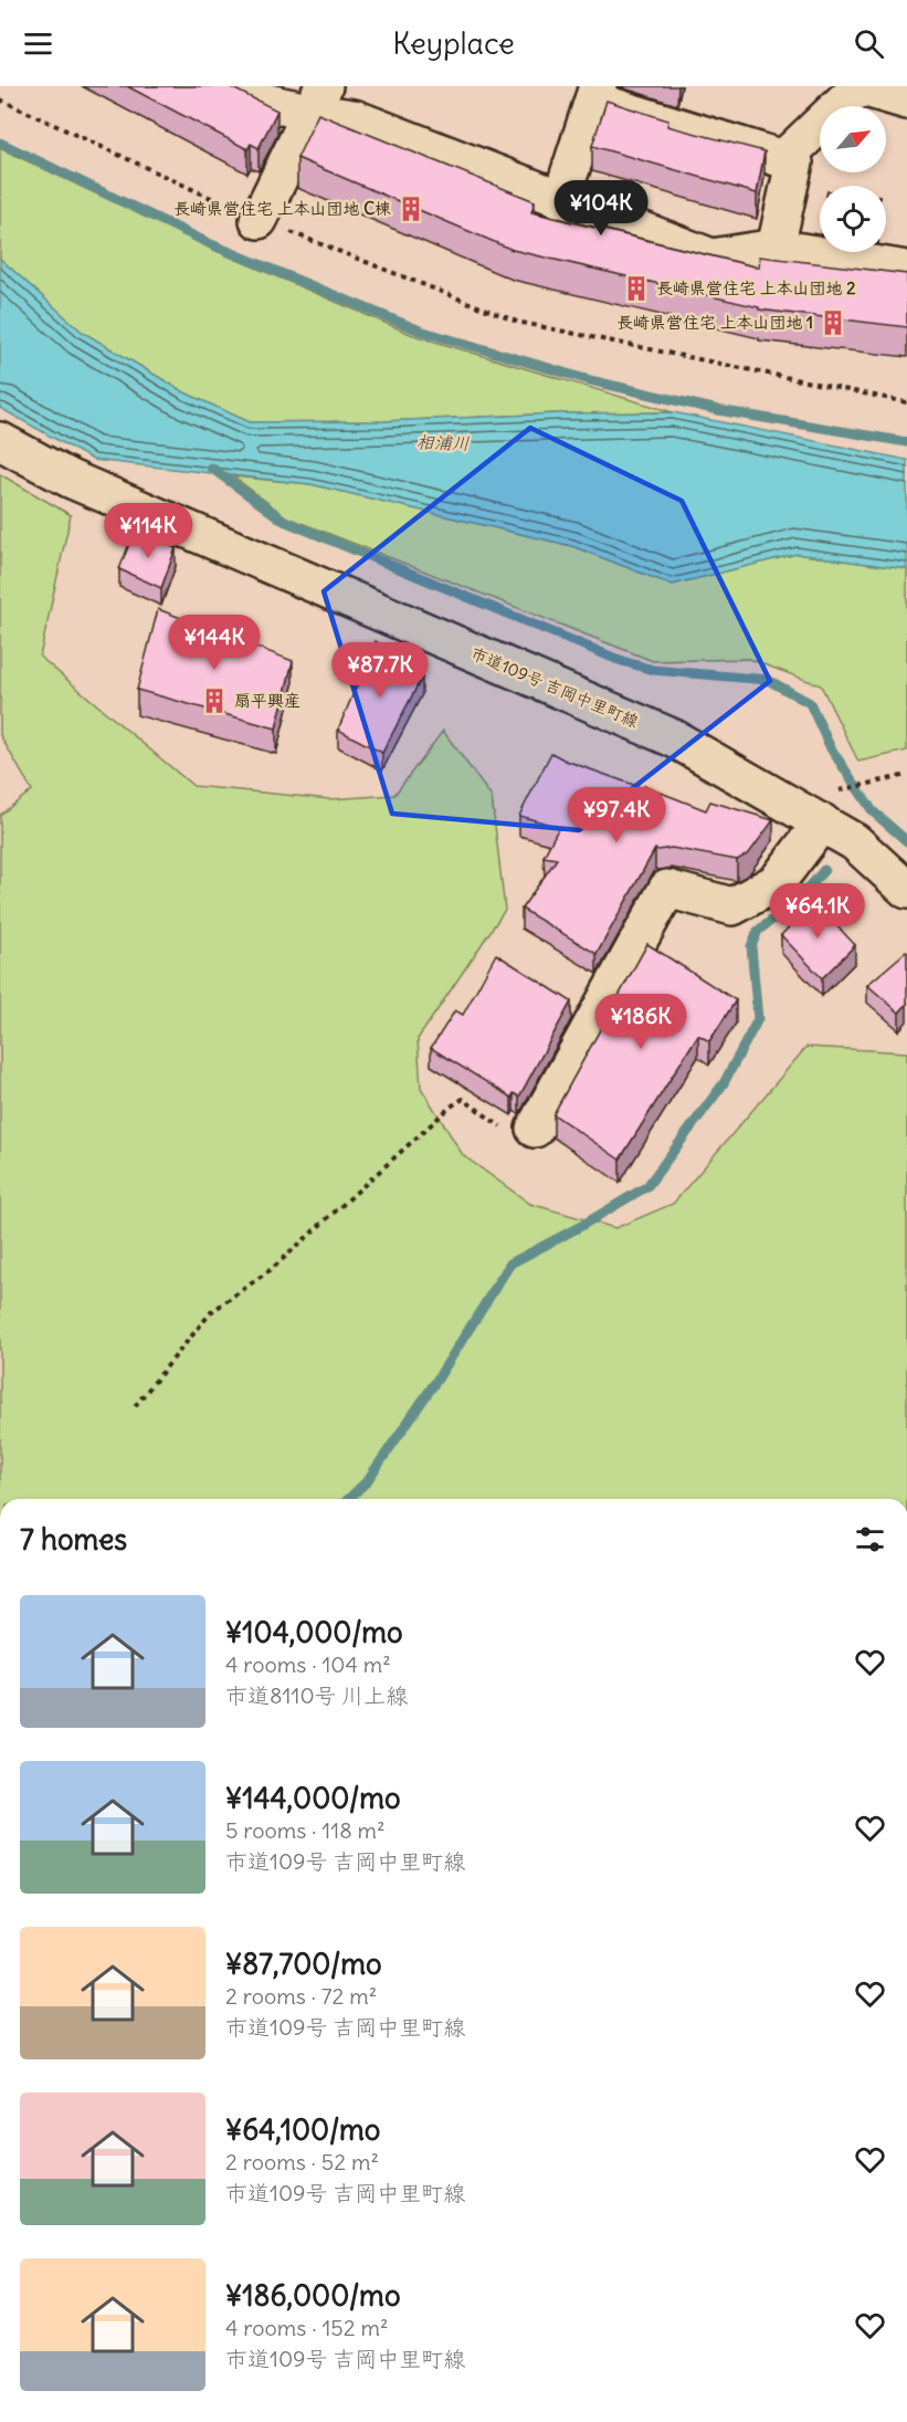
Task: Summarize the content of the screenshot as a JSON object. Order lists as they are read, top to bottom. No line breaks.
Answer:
{"streets":{"street":["市道109号 吉岡中里町線"]},"water":["相浦川"],"places":{"building":["長崎県営住宅 上本山団地 C棟","長崎県営住宅 上本山団地 2","長崎県営住宅 上本山団地 1","扇平興産"]},"north":"top right","page":{"header":"Keyplace","price":["¥104K","¥114K","¥144K","¥87.7K","¥97.4K","¥64.1K","¥186K"],"heading":"7 homes","list":[{"name":"¥104,000/mo","note":"4 rooms · 104 m² · 市道8110号 川上線"},{"name":"¥144,000/mo","note":"5 rooms · 118 m² · 市道109号 吉岡中里町線"},{"name":"¥87,700/mo","note":"2 rooms · 72 m² · 市道109号 吉岡中里町線"},{"name":"¥64,100/mo","note":"2 rooms · 52 m² · 市道109号 吉岡中里町線"},{"name":"¥186,000/mo","note":"4 rooms · 152 m² · 市道109号 吉岡中里町線"}]}}
